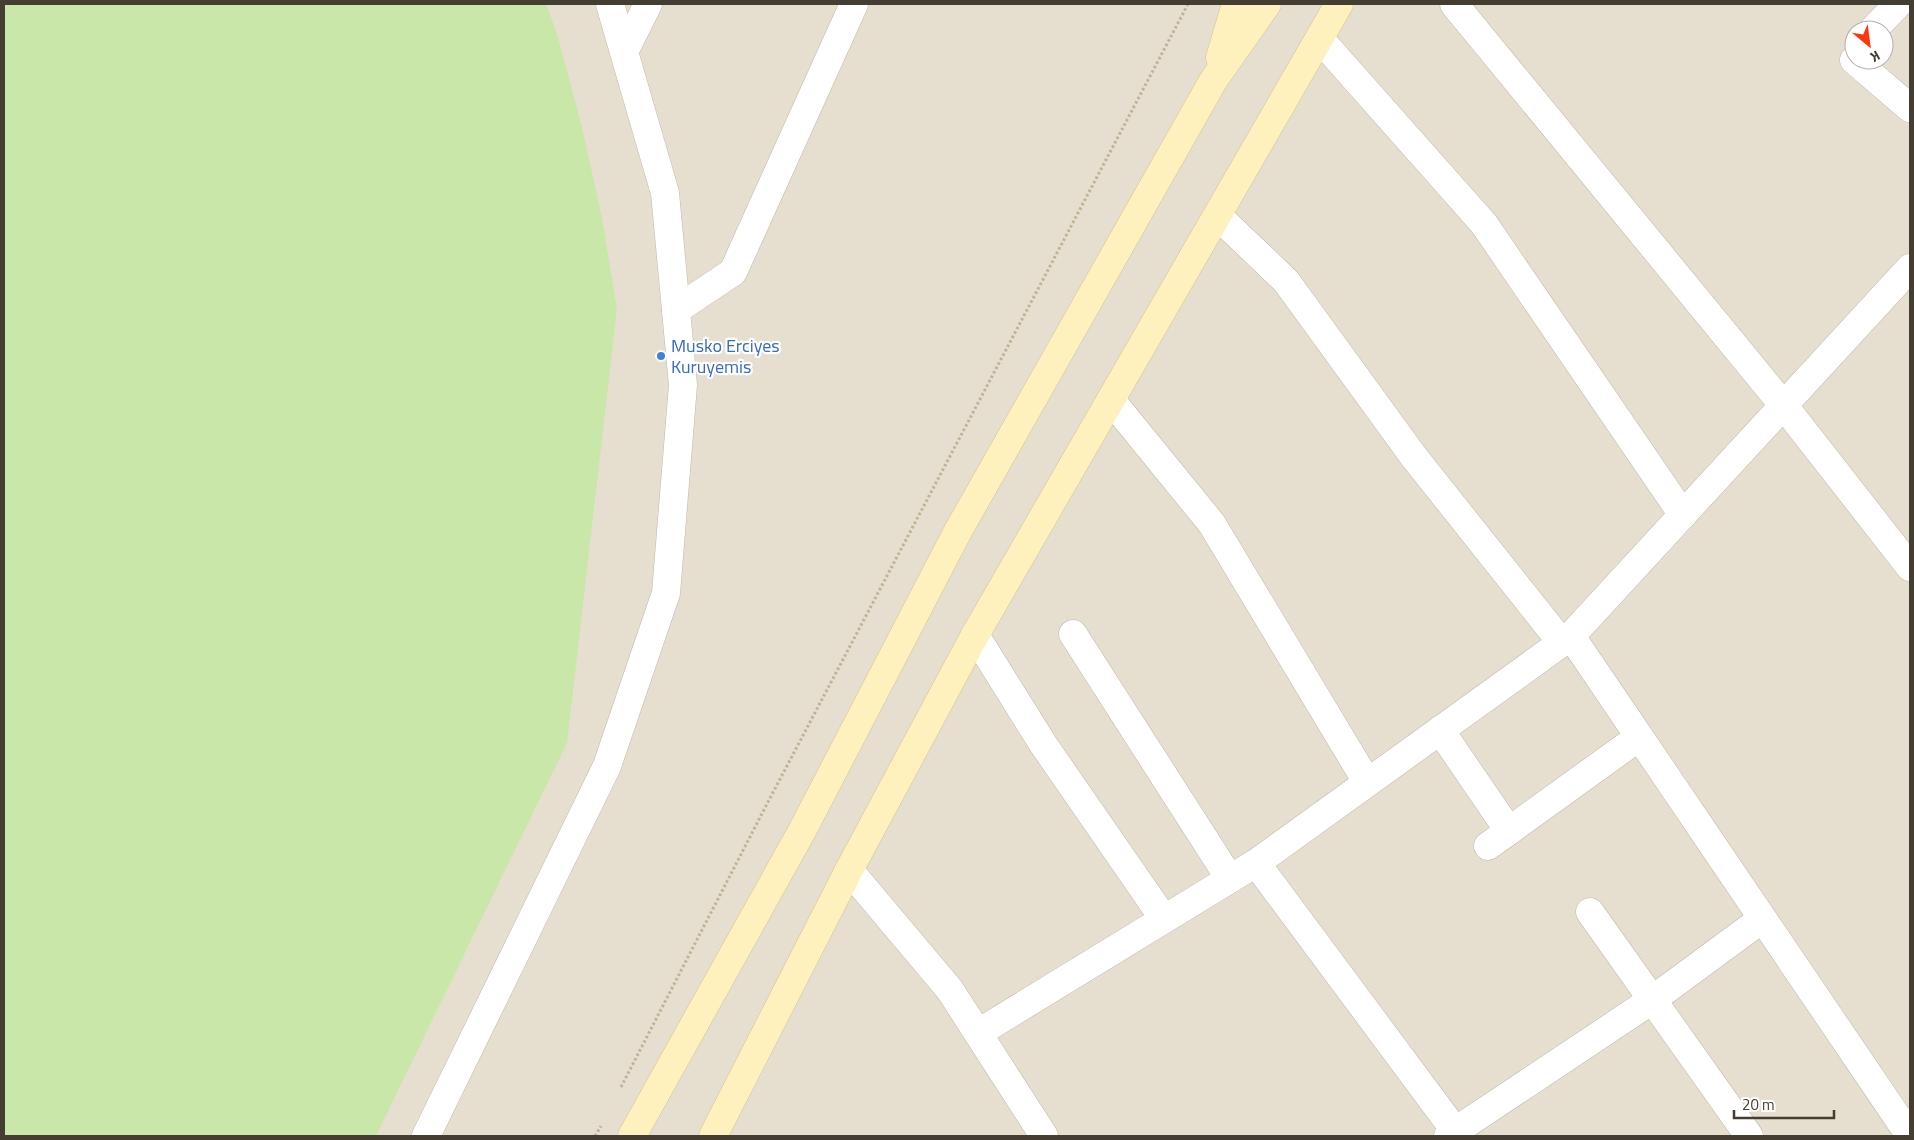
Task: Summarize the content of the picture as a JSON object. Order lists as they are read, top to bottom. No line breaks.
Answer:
{"places":["Musko Erciyes Kuruyemis"],"scale_bar":"20 m","north":"bottom right"}
